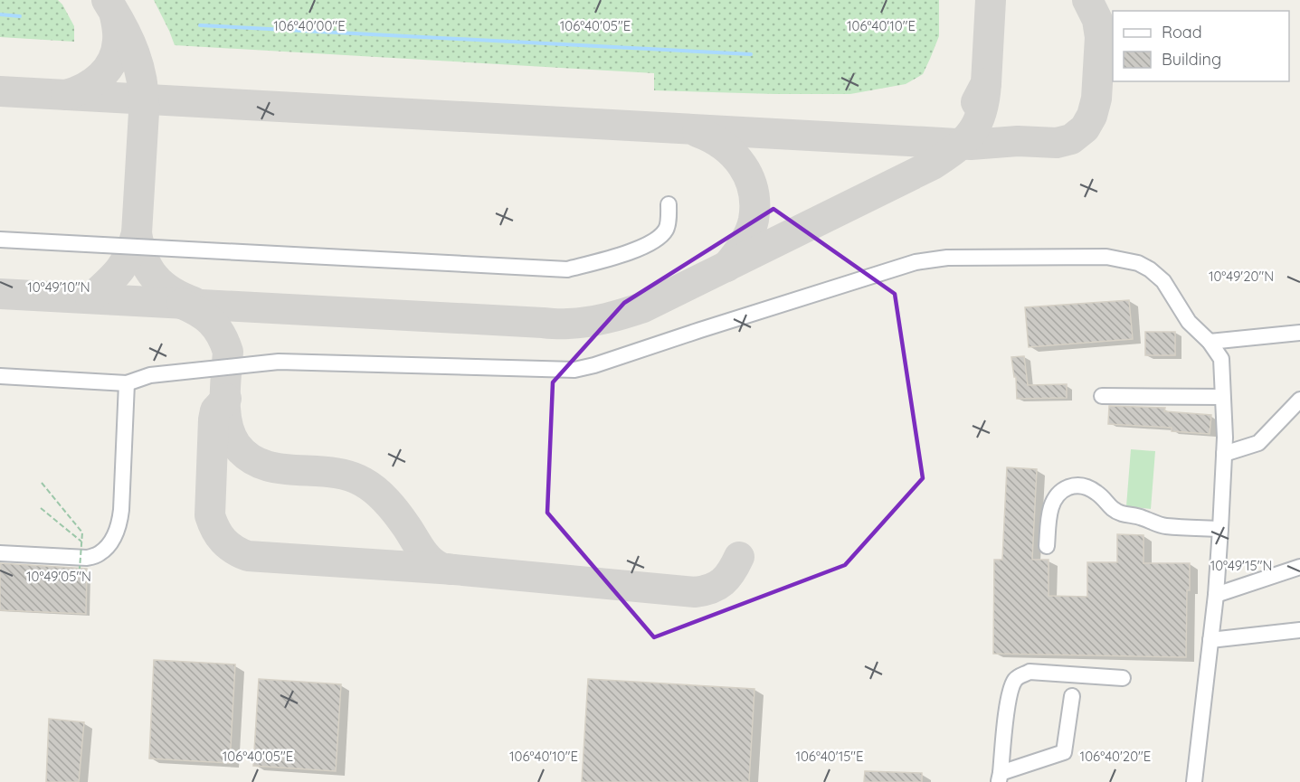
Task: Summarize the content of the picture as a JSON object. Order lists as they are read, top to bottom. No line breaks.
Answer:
{"legend":["Road","Building"],"coordinates":["106°40'00\"E","106°40'05\"E","106°40'10\"E","10°49'20\"N","10°49'10\"N","10°49'15\"N","10°49'05\"N","106°40'15\"E","106°40'20\"E"]}
